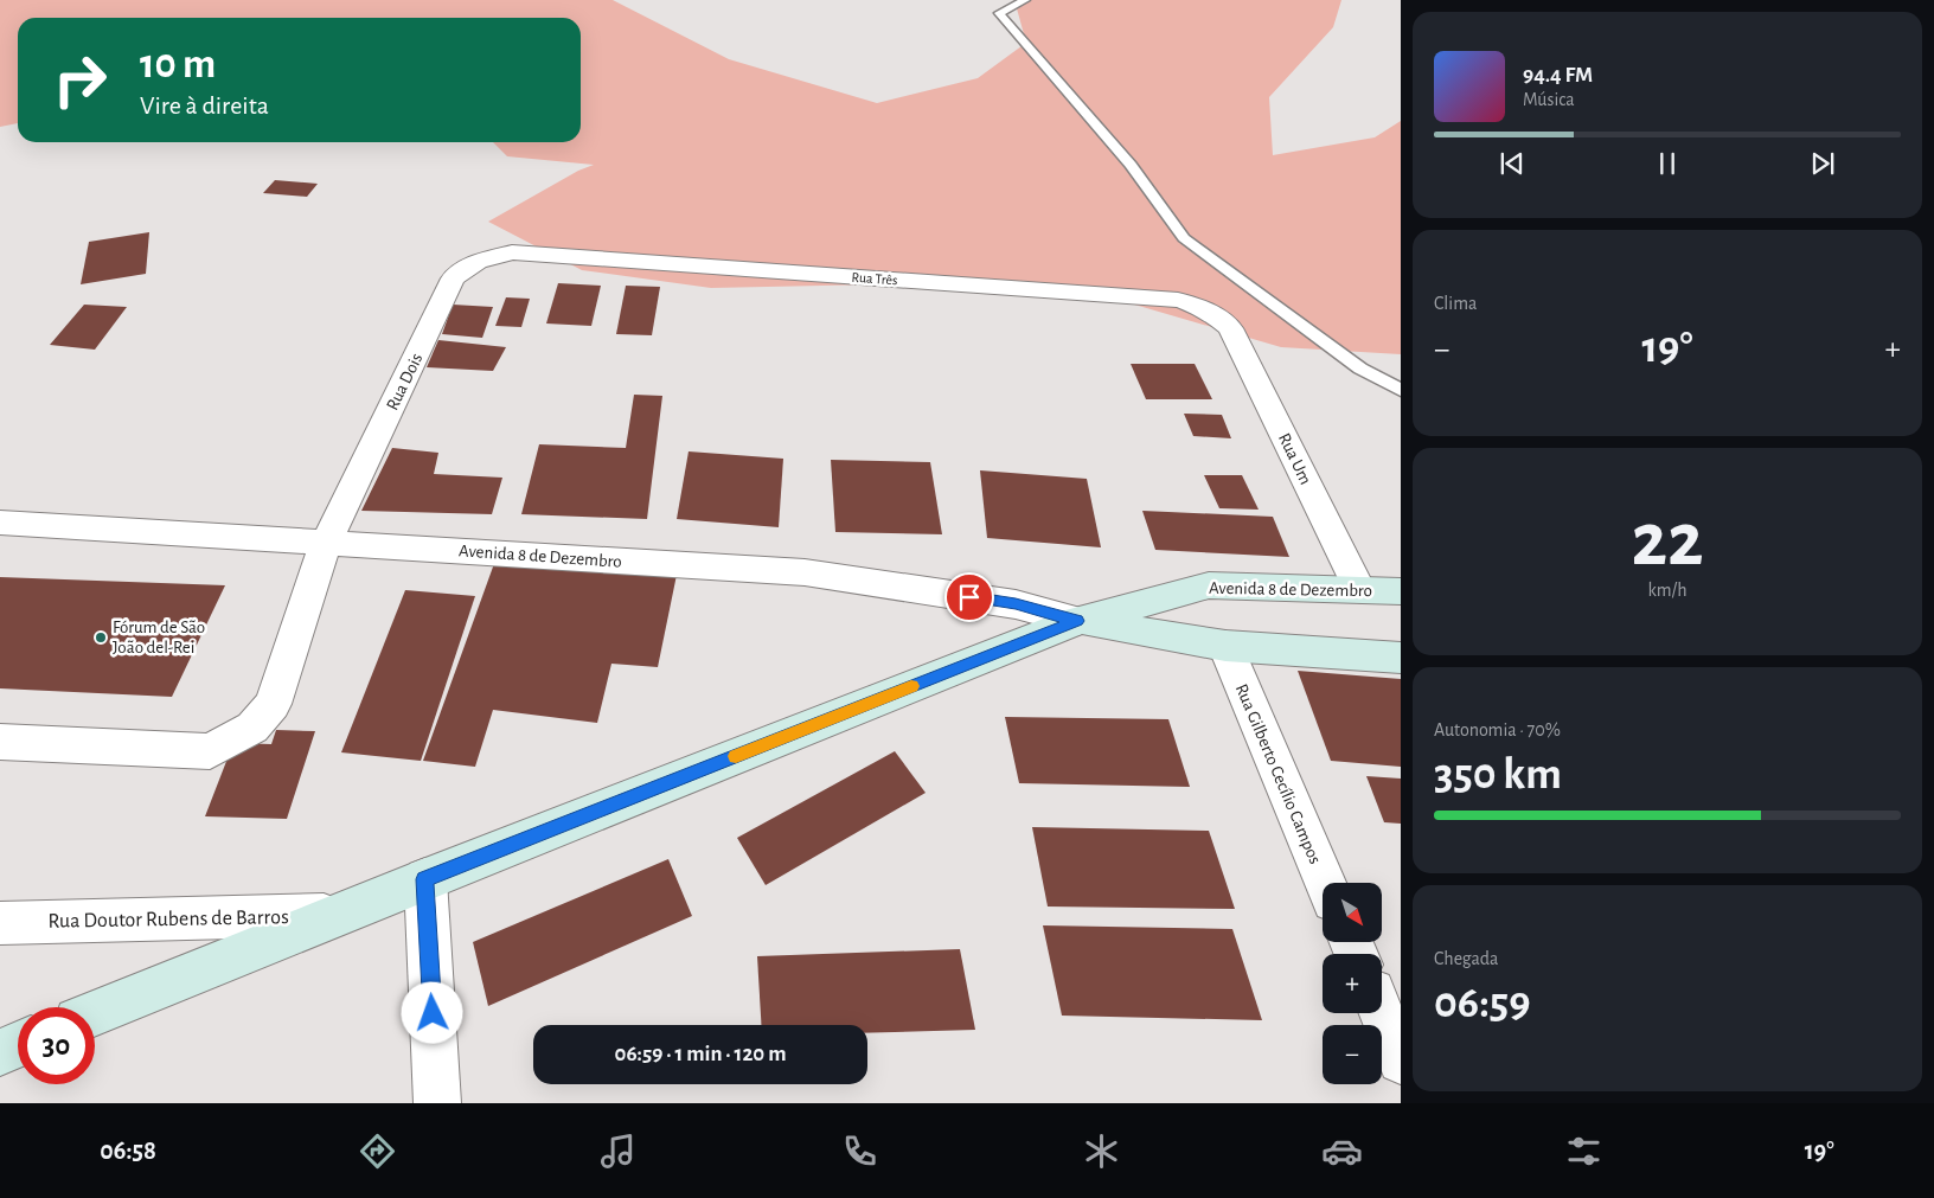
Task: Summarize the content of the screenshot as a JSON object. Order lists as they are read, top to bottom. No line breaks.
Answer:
{"streets":{"main road":["Avenida 8 de Dezembro"],"street":["Rua Três","Rua Dois","Rua Um","Rua Gilberto Cecílio Campos","Rua Doutor Rubens de Barros"]},"crossings":[["Rua Três","Rua Dois"],["Rua Três","Rua Um"],["Rua Dois","Avenida 8 de Dezembro"],["Rua Um","Avenida 8 de Dezembro"],["Avenida 8 de Dezembro","Rua Gilberto Cecílio Campos"]],"places":["Fórum de São João del-Rei"],"north":"bottom right","page":{"turn":["10 m","Vire à direita"],"song":["94.4 FM","Música"],"tile":["Clima",["22","km/h"],["Autonomia · 70%","350 km"],["Chegada","06:59"]],"heat":["−","19°","+"],"map_buttons":["+","−"],"limit":"30","trip":"06:59 · 1 min · 120 m","tabs":["06:58","19°"]}}
